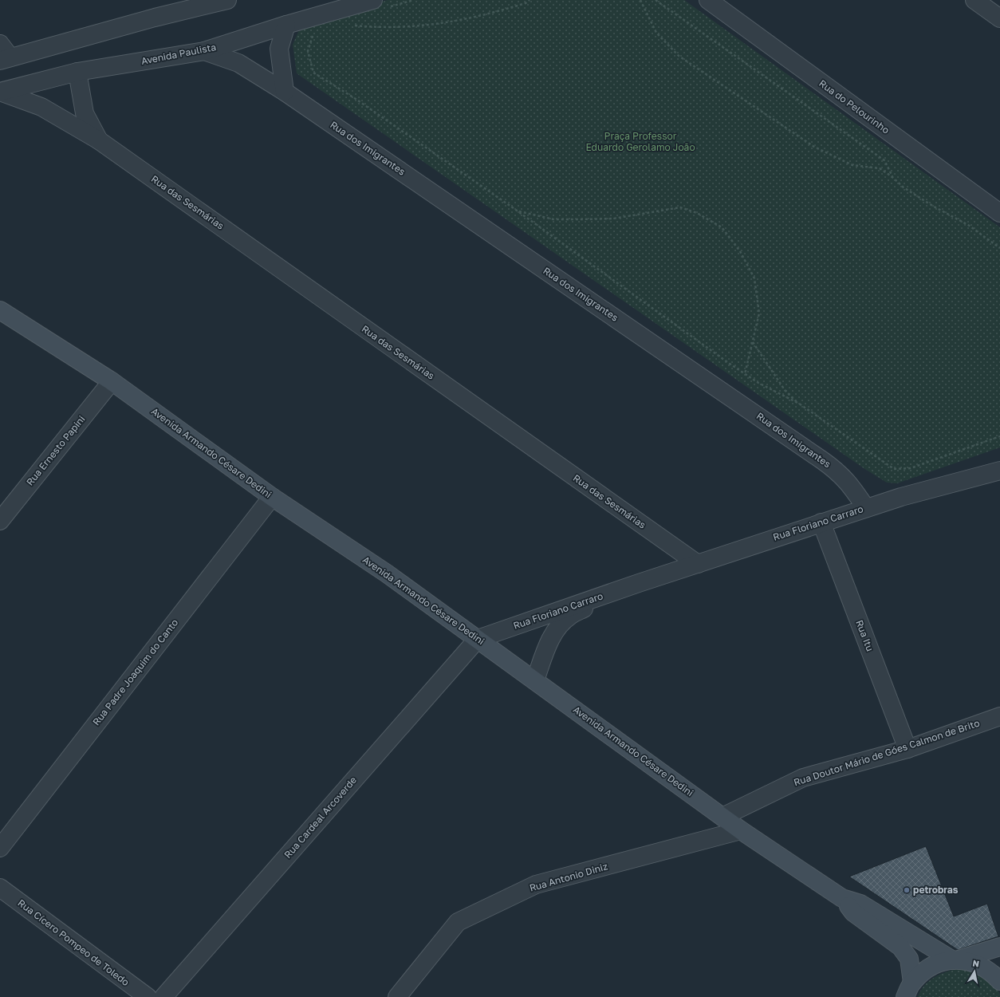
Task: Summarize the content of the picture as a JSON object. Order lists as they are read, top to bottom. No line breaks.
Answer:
{"streets":{"street":["Avenida Paulista","Rua do Pelourinho","Rua dos Imigrantes","Rua das Sesmárias","Rua Ernesto Papini","Avenida Armando Césare Dedini","Rua Floriano Carraro","Rua Itu","Rua Padre Joaquim do Canto","Rua Doutor Mário de Góes Calmon de Brito","Rua Cardeal Arcoverde","Rua Antonio Diniz","Rua Cícero Pompeo de Toledo"]},"crossings":[["Avenida Paulista","Rua dos Imigrantes"],["Avenida Paulista","Rua das Sesmárias"],["Rua dos Imigrantes","Rua Floriano Carraro"],["Rua das Sesmárias","Rua Floriano Carraro"],["Rua Ernesto Papini","Avenida Armando Césare Dedini"],["Avenida Armando Césare Dedini","Rua Floriano Carraro"],["Avenida Armando Césare Dedini","Rua Padre Joaquim do Canto"],["Avenida Armando Césare Dedini","Rua Doutor Mário de Góes Calmon de Brito"],["Avenida Armando Césare Dedini","Rua Cardeal Arcoverde"],["Avenida Armando Césare Dedini","Rua Antonio Diniz"],["Rua Floriano Carraro","Rua Itu"],["Rua Floriano Carraro","Rua Cardeal Arcoverde"],["Rua Itu","Rua Doutor Mário de Góes Calmon de Brito"]],"parks":["Praça Professor Eduardo Gerolamo João"],"places":["petrobras"],"north":"top"}
